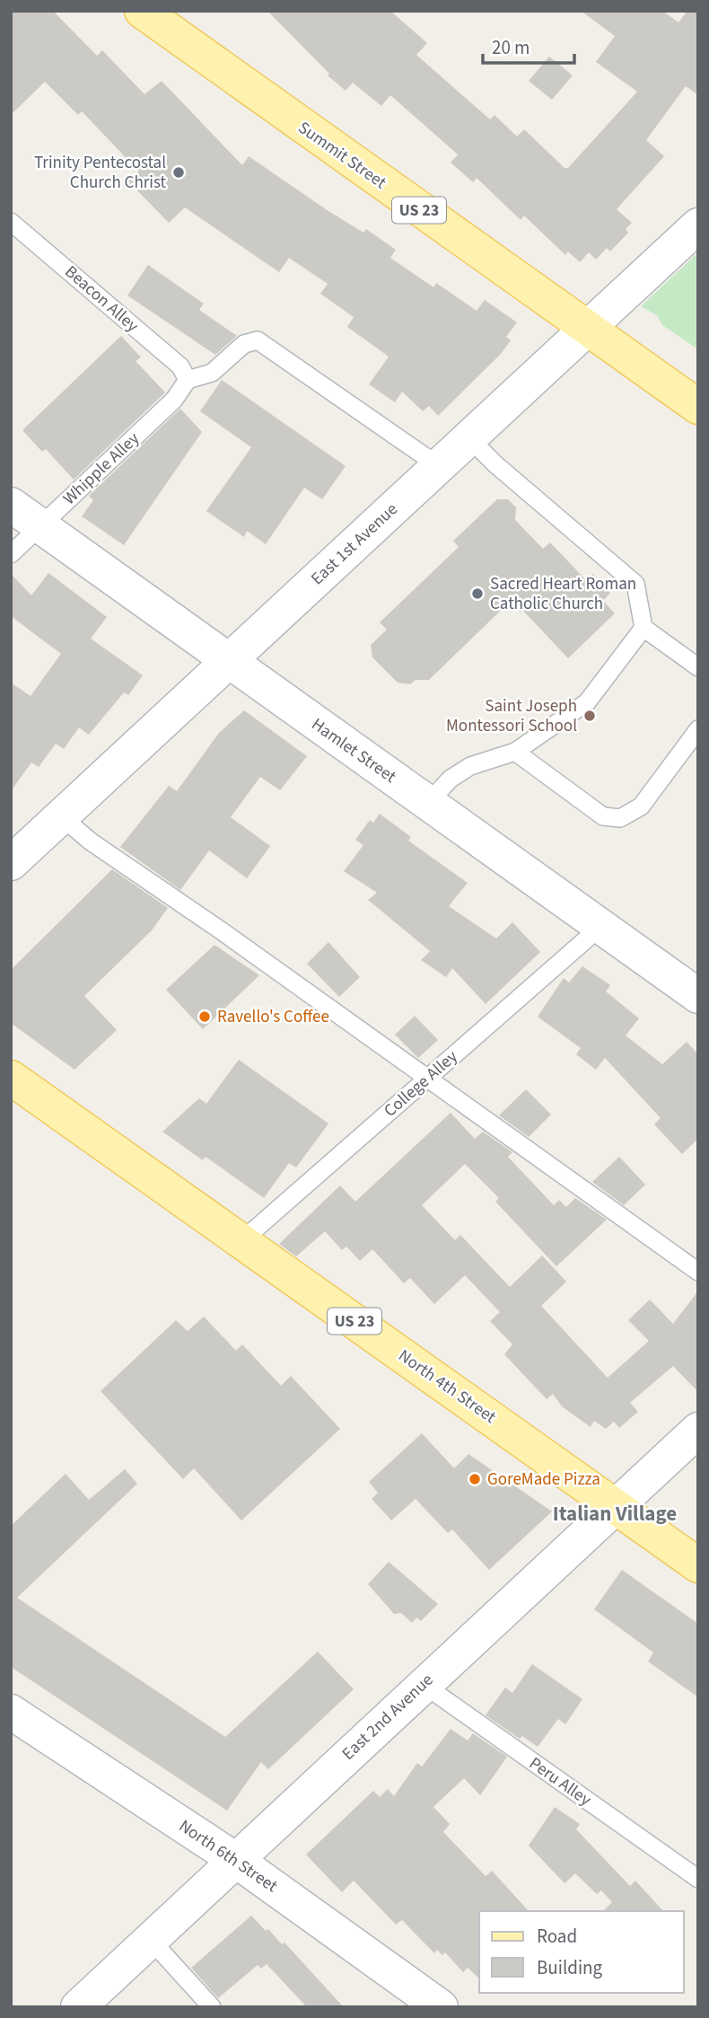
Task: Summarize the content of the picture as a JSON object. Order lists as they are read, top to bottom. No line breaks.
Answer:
{"streets":{"main road":["Summit Street","US 23","North 4th Street"],"street":["East 1st Avenue","Hamlet Street","East 2nd Avenue","North 6th Street"],"lane":["Beacon Alley","Whipple Alley","College Alley","Peru Alley"]},"crossings":[["Summit Street","East 1st Avenue"],["Beacon Alley","Whipple Alley"],["Whipple Alley","Hamlet Street"],["East 1st Avenue","Hamlet Street"],["Hamlet Street","College Alley"],["College Alley","North 4th Street"],["North 4th Street","East 2nd Avenue"],["East 2nd Avenue","Peru Alley"],["East 2nd Avenue","North 6th Street"]],"districts":["Italian Village"],"places":["Trinity Pentecostal Church Christ","Sacred Heart Roman Catholic Church","Saint Joseph Montessori School","Ravello's Coffee","GoreMade Pizza"],"legend":["Road","Building"],"scale_bar":"20 m"}
